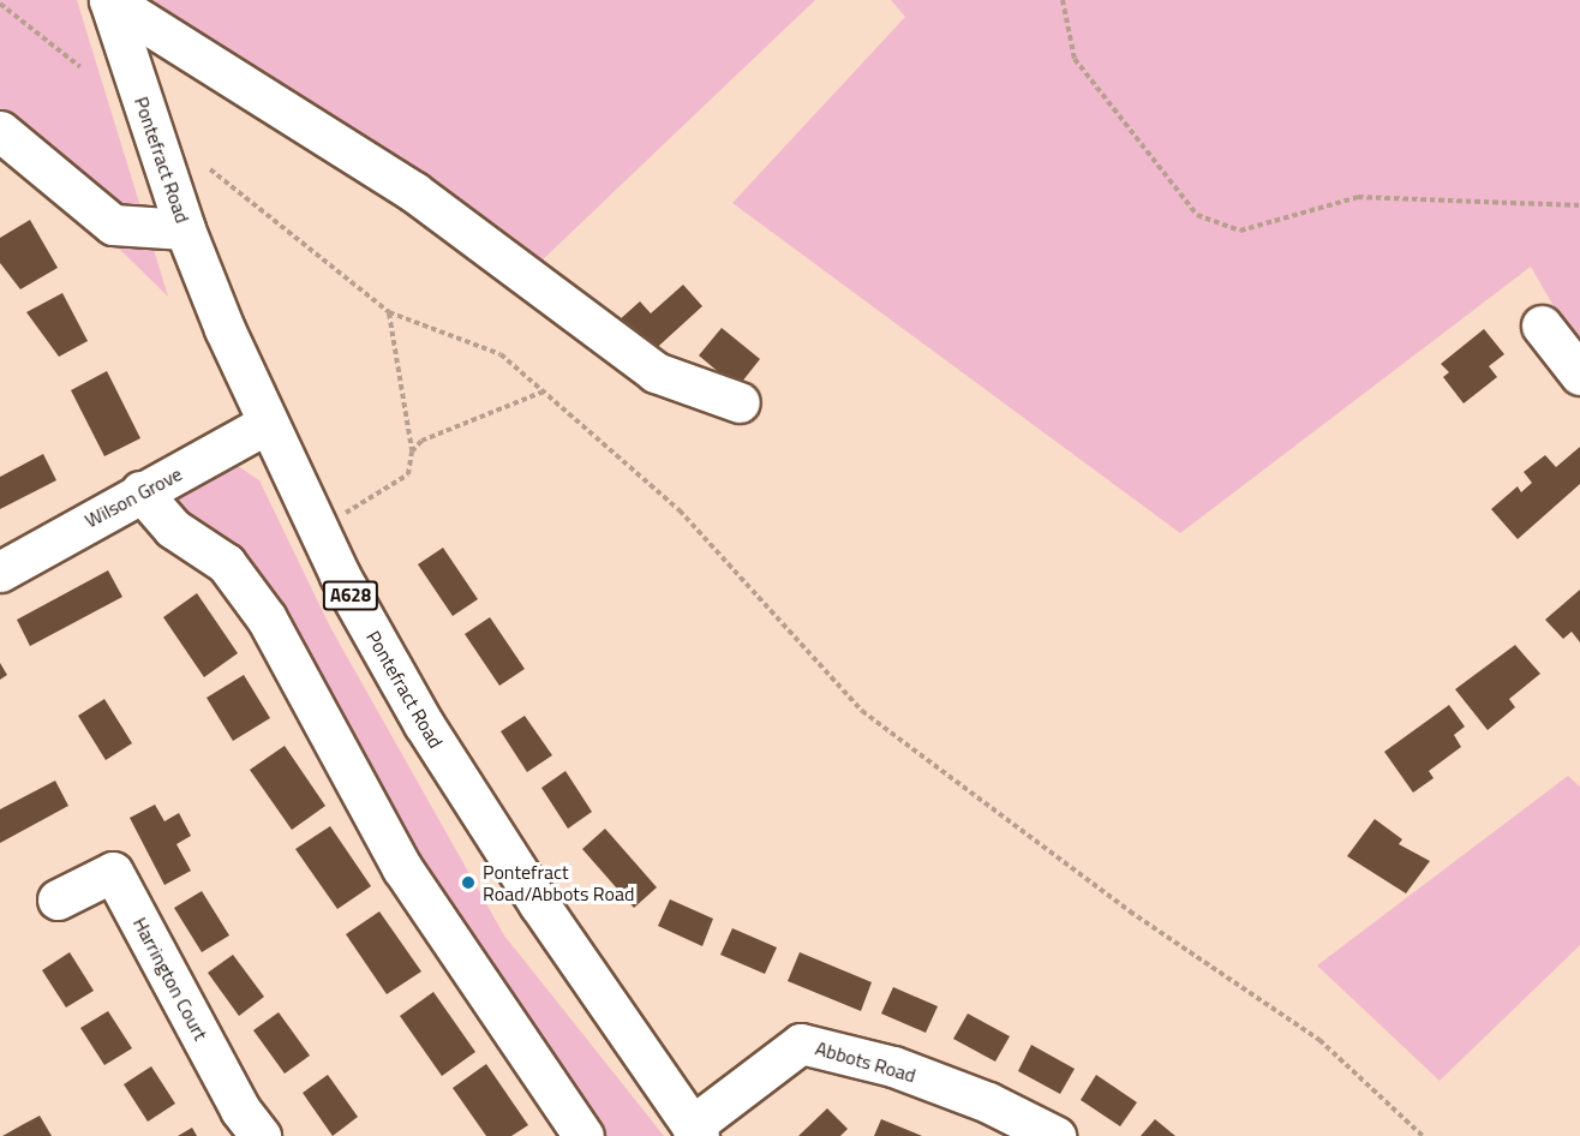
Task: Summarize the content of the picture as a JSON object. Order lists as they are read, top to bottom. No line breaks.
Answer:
{"streets":{"main road":["Pontefract Road","Wilson Grove","A628","Harrington Court","Abbots Road"]},"crossings":[["Pontefract Road","Wilson Grove"],["Pontefract Road","Abbots Road"]],"places":["Pontefract Road/Abbots Road"]}
